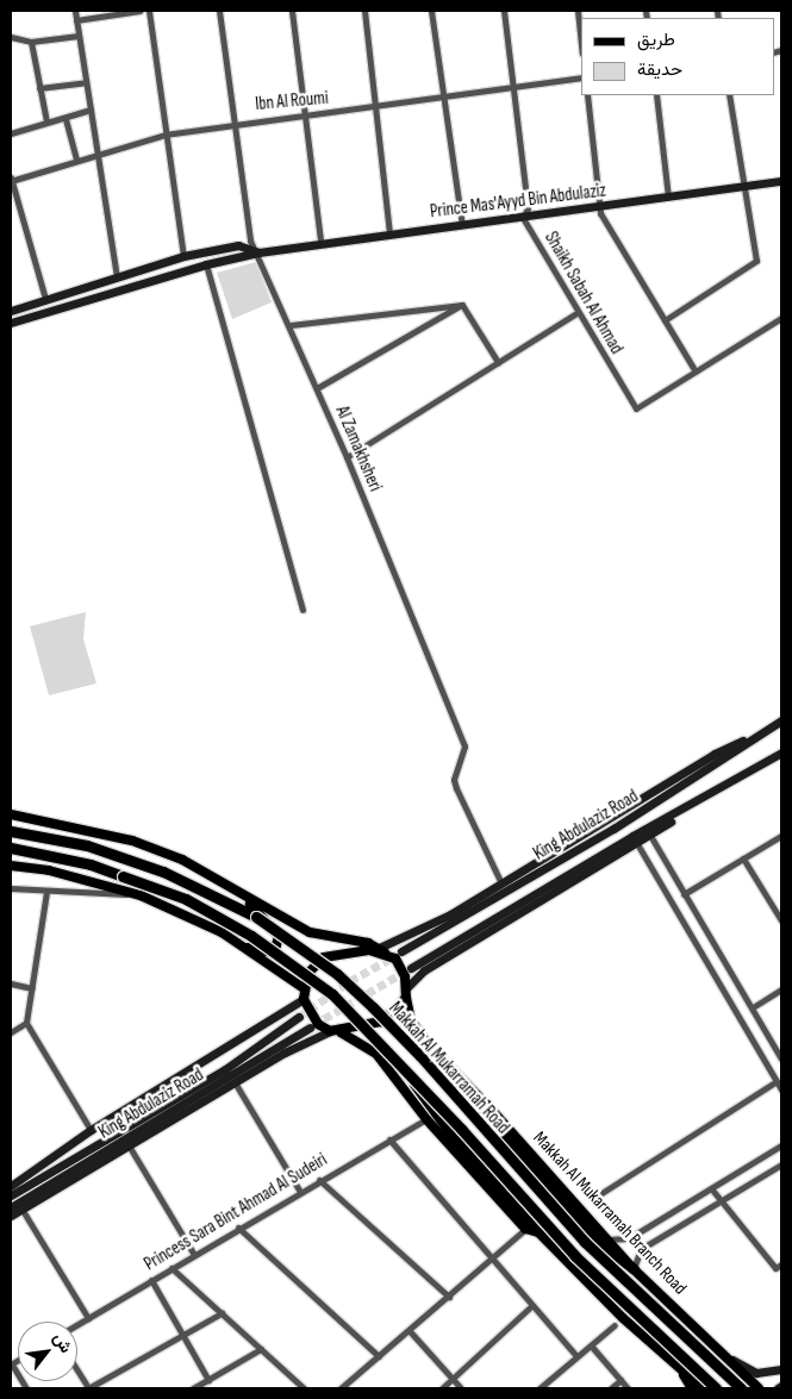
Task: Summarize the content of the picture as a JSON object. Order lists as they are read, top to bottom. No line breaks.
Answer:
{"streets":{"highway":["Makkah Al Mukarramah Road"],"main road":["Prince Mas'Ayyd Bin Abdulaziz","King Abdulaziz Road","Makkah Al Mukarramah Branch Road"],"street":["Ibn Al Roumi","Shaikh Sabah Al Ahmad","Al Zamakhsheri","Princess Sara Bint Ahmad Al Sudeiri"]},"crossings":[["Ibn Al Roumi","Shaikh Sabah Al Ahmad"],["Ibn Al Roumi","Al Zamakhsheri"],["Prince Mas'Ayyd Bin Abdulaziz","Shaikh Sabah Al Ahmad"],["Prince Mas'Ayyd Bin Abdulaziz","Al Zamakhsheri"]],"legend":["طريق","حديقة"],"north":"top right"}
